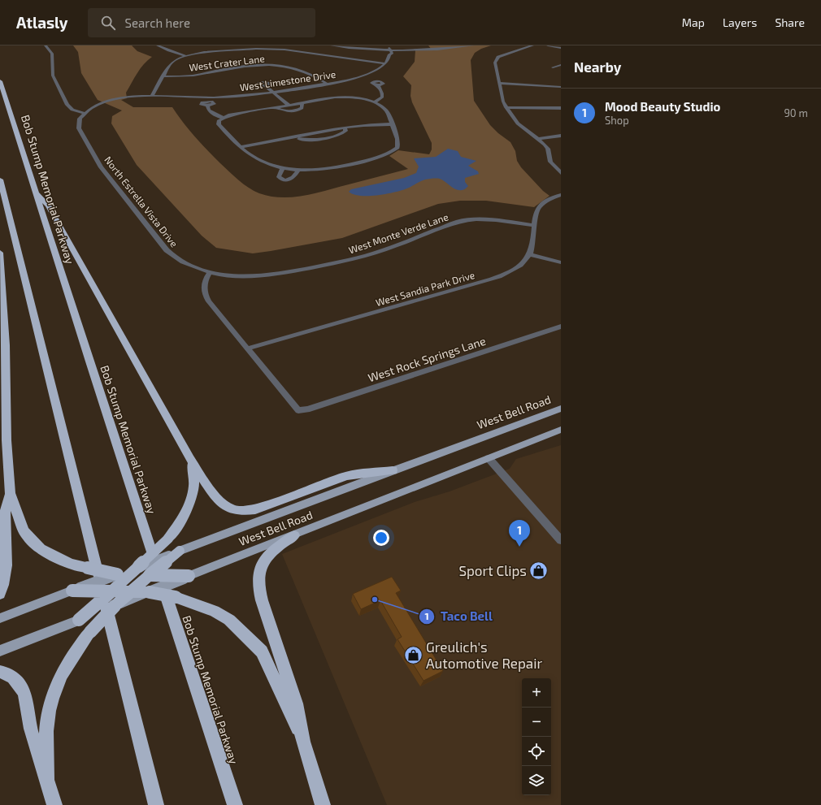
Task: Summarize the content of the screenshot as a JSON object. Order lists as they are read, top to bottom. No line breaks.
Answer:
{"streets":{"highway":["Bob Stump Memorial Parkway"],"main road":["West Bell Road"],"street":["West Crater Lane","West Limestone Drive","North Estrella Vista Drive","West Monte Verde Lane","West Sandia Park Drive","West Rock Springs Lane"]},"crossings":[["West Crater Lane","West Limestone Drive"],["West Limestone Drive","North Estrella Vista Drive"],["North Estrella Vista Drive","West Monte Verde Lane"],["West Monte Verde Lane","West Sandia Park Drive"],["West Sandia Park Drive","West Rock Springs Lane"]],"places":{"shop":["Sport Clips","Greulich's Automotive Repair"],"other":["Taco Bell"]},"page":{"header":"Atlasly","search":"Search here","nav":["Map","Layers","Share"],"heading":"Nearby","list":[{"mark":"1","name":"Mood Beauty Studio","note":"Shop","value":"90 m"}],"pins":"1","map_buttons":["+","−"]}}
